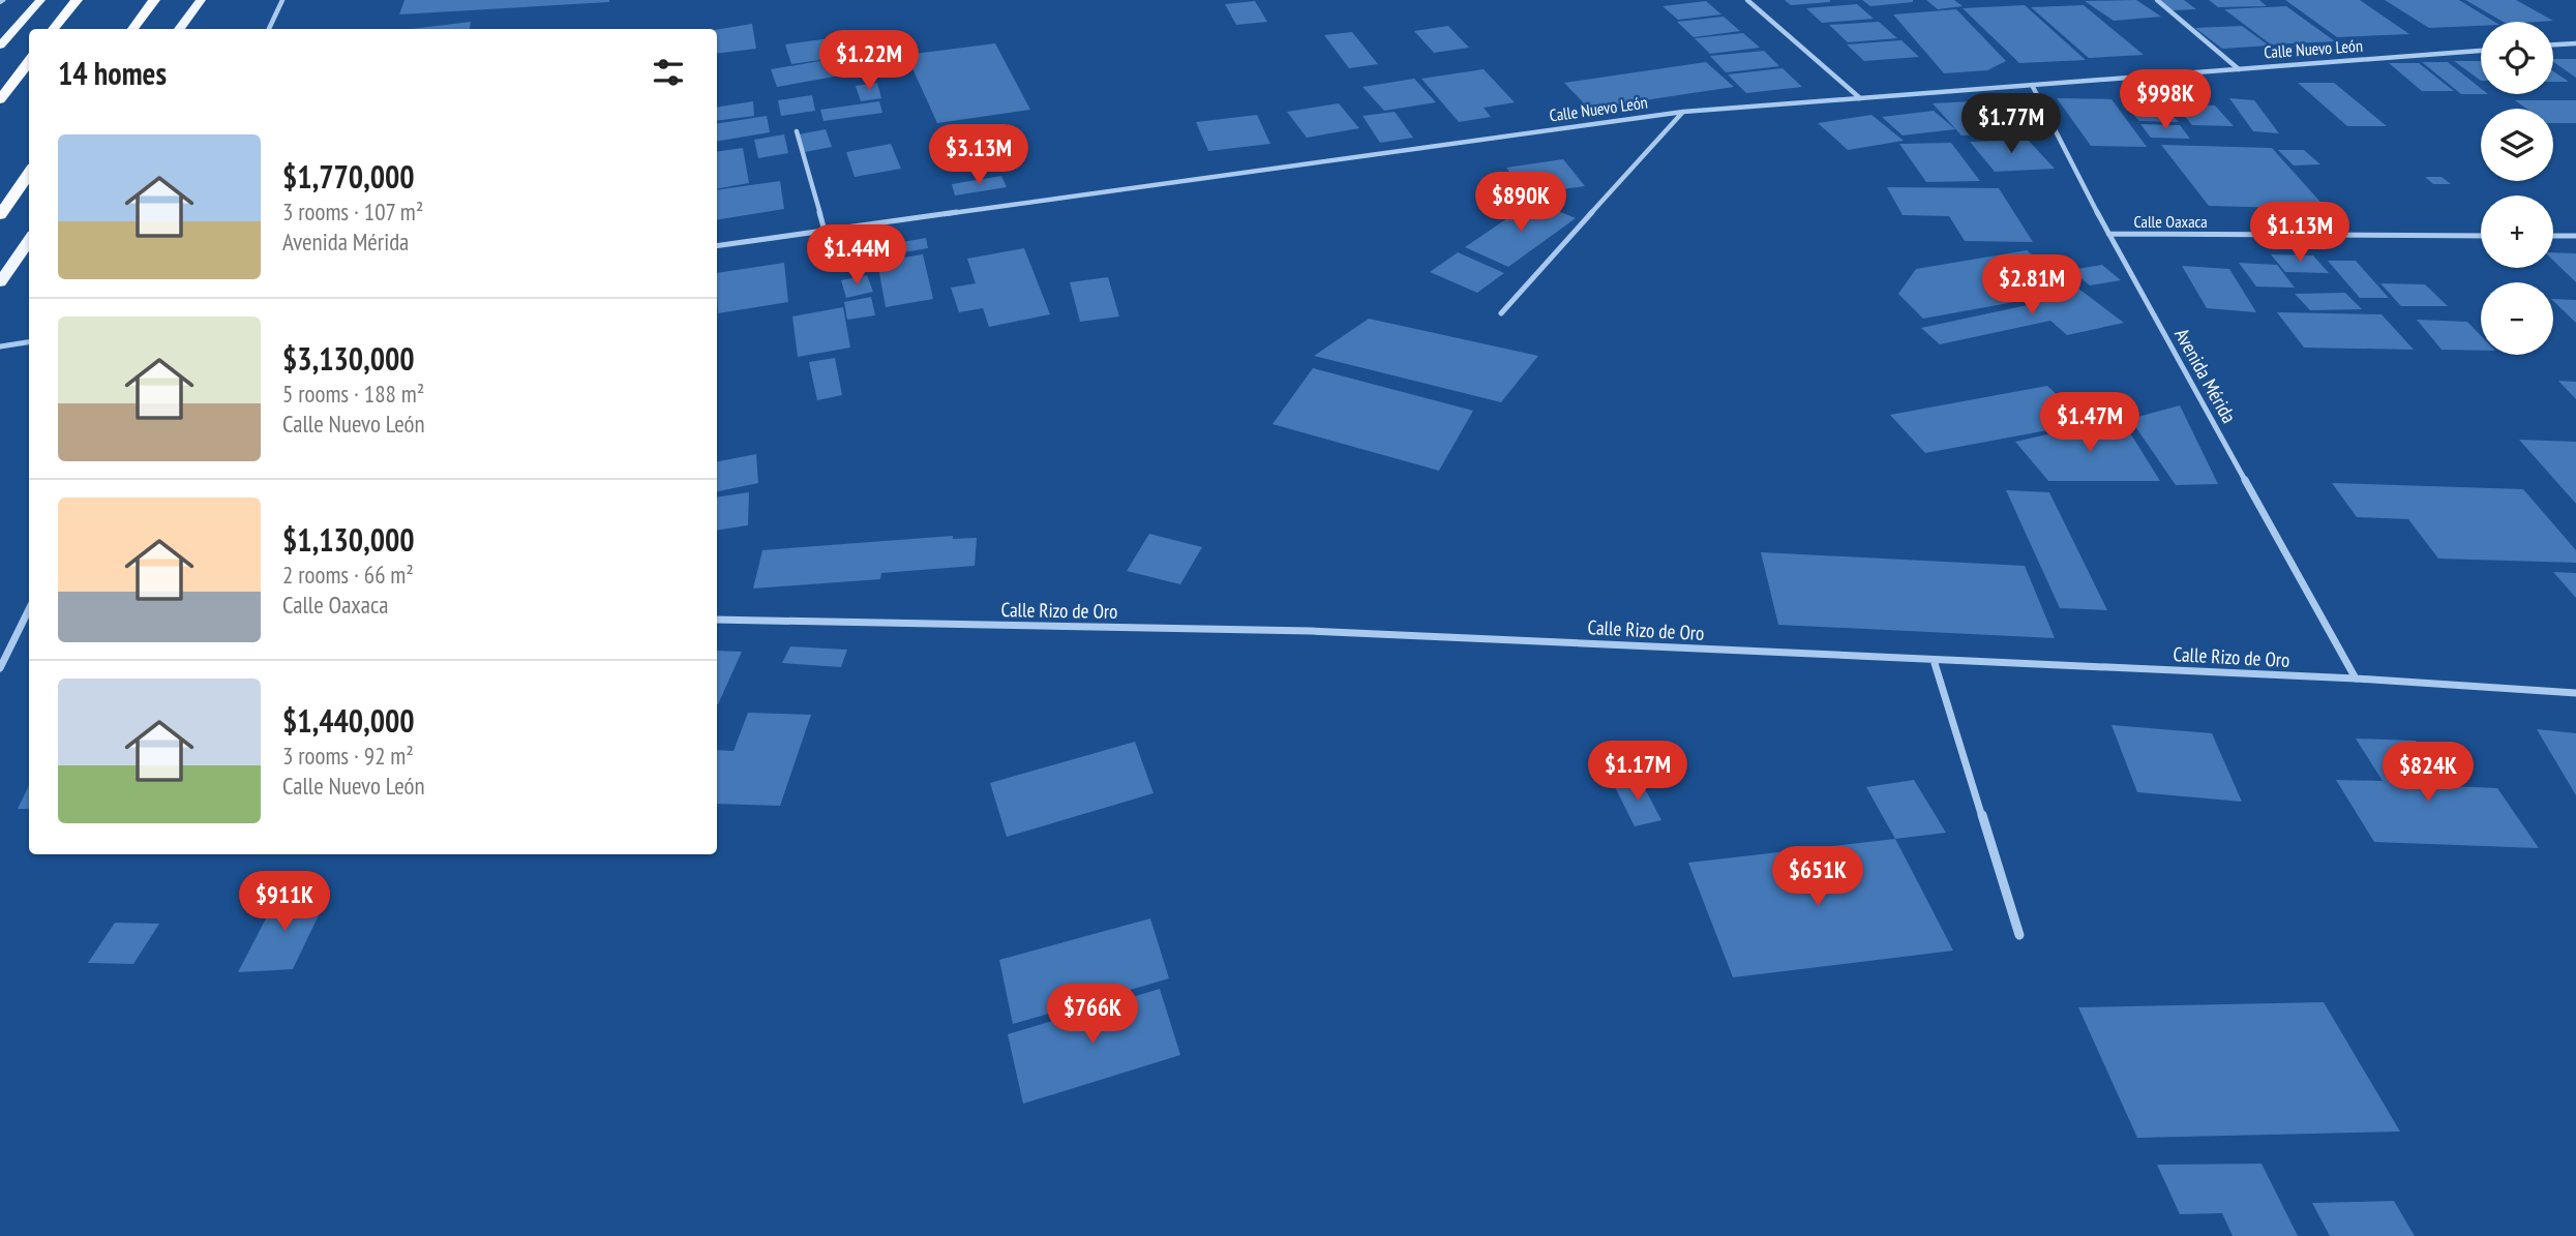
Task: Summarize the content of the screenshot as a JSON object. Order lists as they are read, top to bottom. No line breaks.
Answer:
{"streets":{"street":["Calle Nuevo León","Calle Oaxaca","Avenida Mérida","Calle Rizo de Oro"]},"crossings":[["Calle Nuevo León","Avenida Mérida"],["Calle Oaxaca","Avenida Mérida"],["Avenida Mérida","Calle Rizo de Oro"]],"page":{"map_buttons":["+","−"],"heading":"14 homes","price":["$1.22M","$998K","$1.77M","$3.13M","$890K","$1.13M","$1.44M","$2.81M","$1.47M","$1.17M","$824K","$651K","$911K","$766K"],"list":[{"name":"$1,770,000","note":"3 rooms · 107 m² · Avenida Mérida"},{"name":"$3,130,000","note":"5 rooms · 188 m² · Calle Nuevo León"},{"name":"$1,130,000","note":"2 rooms · 66 m² · Calle Oaxaca"},{"name":"$1,440,000","note":"3 rooms · 92 m² · Calle Nuevo León"}]}}
